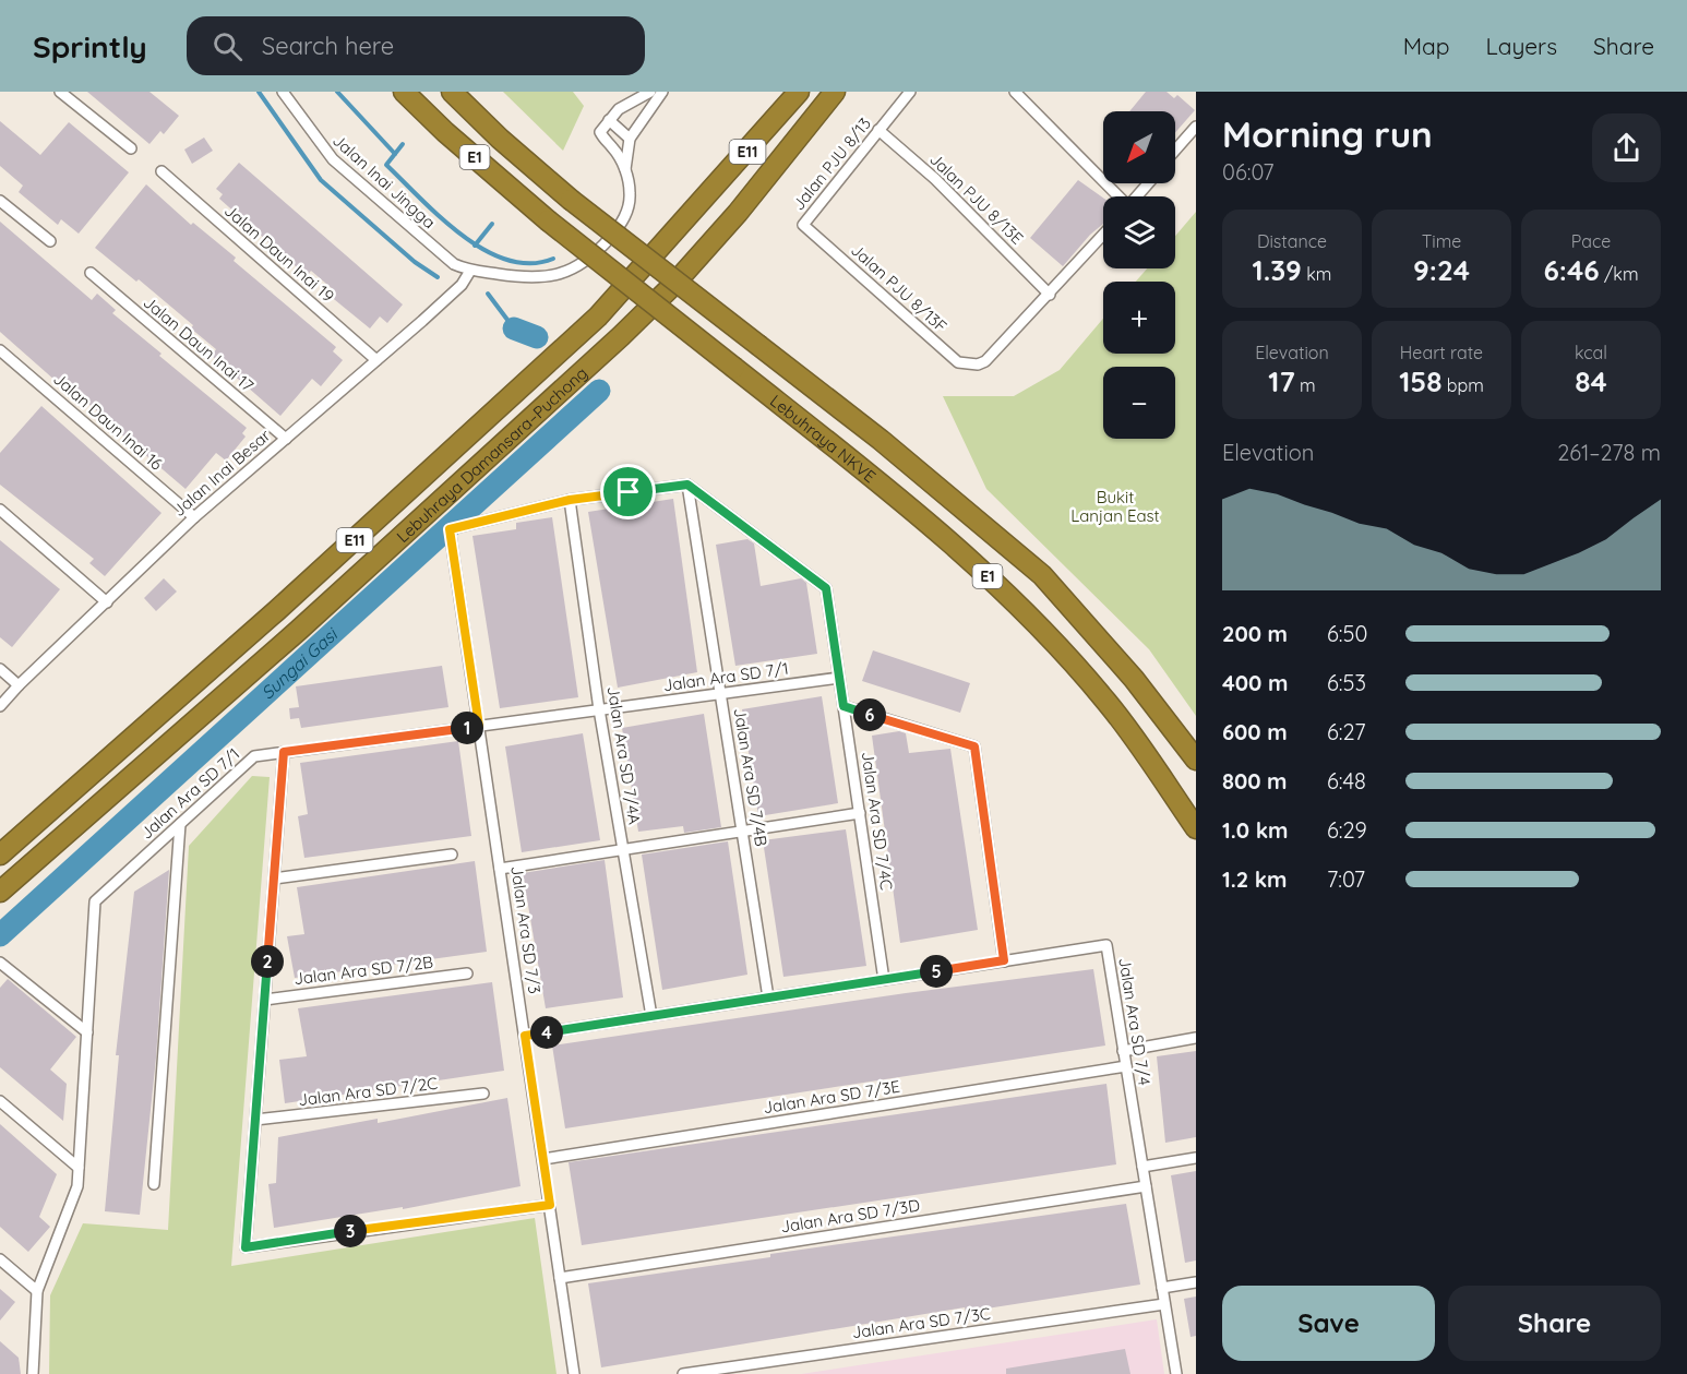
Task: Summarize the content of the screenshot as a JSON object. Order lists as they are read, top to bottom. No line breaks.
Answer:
{"streets":{"highway":["E11","E1","Lebuhraya NKVE","Lebuhraya Damansara–Puchong"],"street":["Jalan PJU 8/13","Jalan Inai Jingga","Jalan PJU 8/13E","Jalan Daun Inai 19","Jalan PJU 8/13F","Jalan Daun Inai 17","Jalan Daun Inai 16","Jalan Inai Besar","Jalan Ara SD 7/1","Jalan Ara SD 7/4A","Jalan Ara SD 7/4B","Jalan Ara SD 7/4C","Jalan Ara SD 7/3","Jalan Ara SD 7/2B","Jalan Ara SD 7/4","Jalan Ara SD 7/2C","Jalan Ara SD 7/3E","Jalan Ara SD 7/3D","Jalan Ara SD 7/3C"]},"crossings":[["Jalan PJU 8/13","Jalan PJU 8/13E"],["Jalan PJU 8/13","Jalan PJU 8/13F"],["Jalan Inai Jingga","Jalan Inai Besar"],["Jalan PJU 8/13E","Jalan PJU 8/13F"],["Jalan Daun Inai 19","Jalan Inai Besar"],["Jalan Daun Inai 17","Jalan Inai Besar"],["Jalan Daun Inai 16","Jalan Inai Besar"],["Jalan Ara SD 7/1","Jalan Ara SD 7/4A"],["Jalan Ara SD 7/1","Jalan Ara SD 7/4B"],["Jalan Ara SD 7/1","Jalan Ara SD 7/4C"],["Jalan Ara SD 7/1","Jalan Ara SD 7/3"],["Jalan Ara SD 7/4A","Jalan Ara SD 7/3"],["Jalan Ara SD 7/4A","Jalan Ara SD 7/4"],["Jalan Ara SD 7/4B","Jalan Ara SD 7/4C"],["Jalan Ara SD 7/4B","Jalan Ara SD 7/4"],["Jalan Ara SD 7/4C","Jalan Ara SD 7/4"],["Jalan Ara SD 7/3","Jalan Ara SD 7/4"],["Jalan Ara SD 7/3","Jalan Ara SD 7/3E"],["Jalan Ara SD 7/3","Jalan Ara SD 7/3D"],["Jalan Ara SD 7/4","Jalan Ara SD 7/3E"],["Jalan Ara SD 7/4","Jalan Ara SD 7/3D"],["Jalan Ara SD 7/4","Jalan Ara SD 7/3C"]],"water":["Sungai Gasi"],"parks":["Bukit Lanjan East"],"north":"bottom left","page":{"header":"Sprintly","search":"Search here","nav":["Map","Layers","Share"],"heading":["Morning run","06:07"],"map_buttons":["+","−"],"stats":[["Distance","1.39 km"],["Time","9:24"],["Pace","6:46 /km"],["Elevation","17 m"],["Heart rate","158 bpm"],["kcal","84"]],"chart":["Elevation","261–278 m"],"list":[{"name":"200 m","note":"6:50"},{"name":"400 m","note":"6:53"},{"name":"600 m","note":"6:27"},{"name":"800 m","note":"6:48"},{"name":"1.0 km","note":"6:29"},{"name":"1.2 km","note":"7:07"}],"pins":["6","1","2","5","4","3"],"buttons":["Save","Share"]}}
